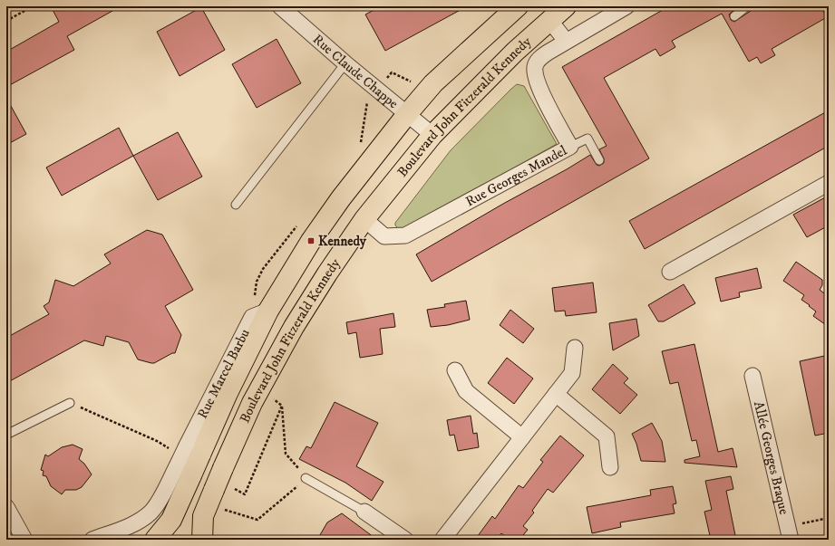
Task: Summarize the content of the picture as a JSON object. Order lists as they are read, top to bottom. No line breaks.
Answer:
{"streets":{"main road":["Boulevard John Fitzerald Kennedy"],"street":["Rue Claude Chappe","Rue Georges Mandel","Allée Georges Braque"]},"crossings":[["Rue Claude Chappe","Boulevard John Fitzerald Kennedy"],["Boulevard John Fitzerald Kennedy","Rue Georges Mandel"]],"places":{"transit":["Kennedy"]}}
